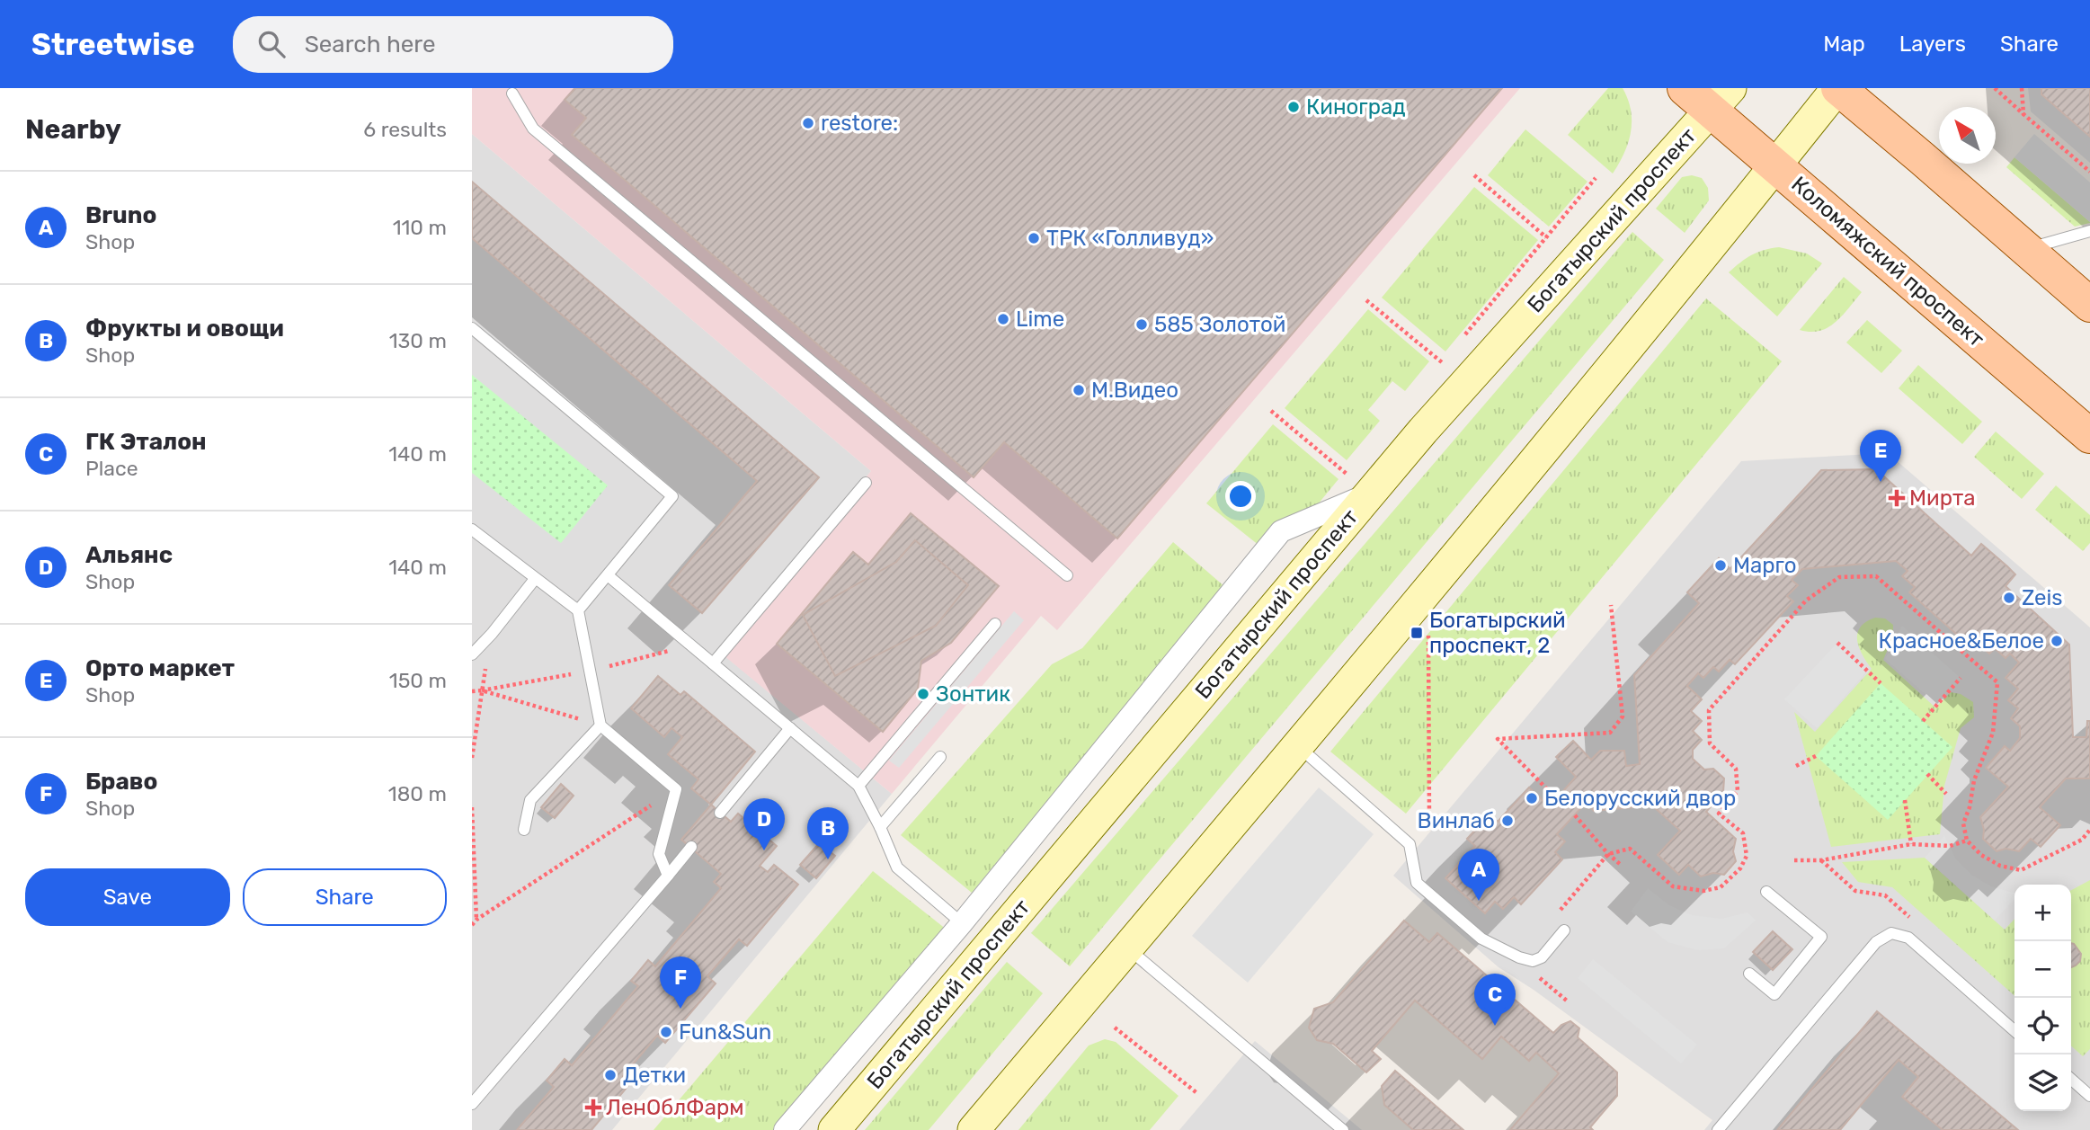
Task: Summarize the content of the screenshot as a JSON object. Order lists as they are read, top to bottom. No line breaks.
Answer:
{"streets":{"main road":["Богатырский проспект","Коломяжский проспект"]},"crossings":[["Богатырский проспект","Коломяжский проспект"]],"places":{"other":["Киноград","restore:","ТРК «Голливуд»","Lime","585 Золотой","М.Видео","Марго","Zeis","Красное&Белое","Зонтик","Белорусский двор","Винлаб","Fun&Sun","Детки"],"health":["Мирта","ЛенОблФарм"],"transit":["Богатырский проспект, 2"]},"north":"top left","page":{"header":"Streetwise","search":"Search here","nav":["Map","Layers","Share"],"heading":["Nearby","6 results"],"list":[{"mark":"A","name":"Bruno","note":"Shop","value":"110 m"},{"mark":"B","name":"Фрукты и овощи","note":"Shop","value":"130 m"},{"mark":"C","name":"ГК Эталон","note":"Place","value":"140 m"},{"mark":"D","name":"Альянс","note":"Shop","value":"140 m"},{"mark":"E","name":"Орто маркет","note":"Shop","value":"150 m"},{"mark":"F","name":"Браво","note":"Shop","value":"180 m"}],"pins":["E","D","B","A","F","C"],"buttons":["Save","Share"],"map_buttons":["+","−"]}}
